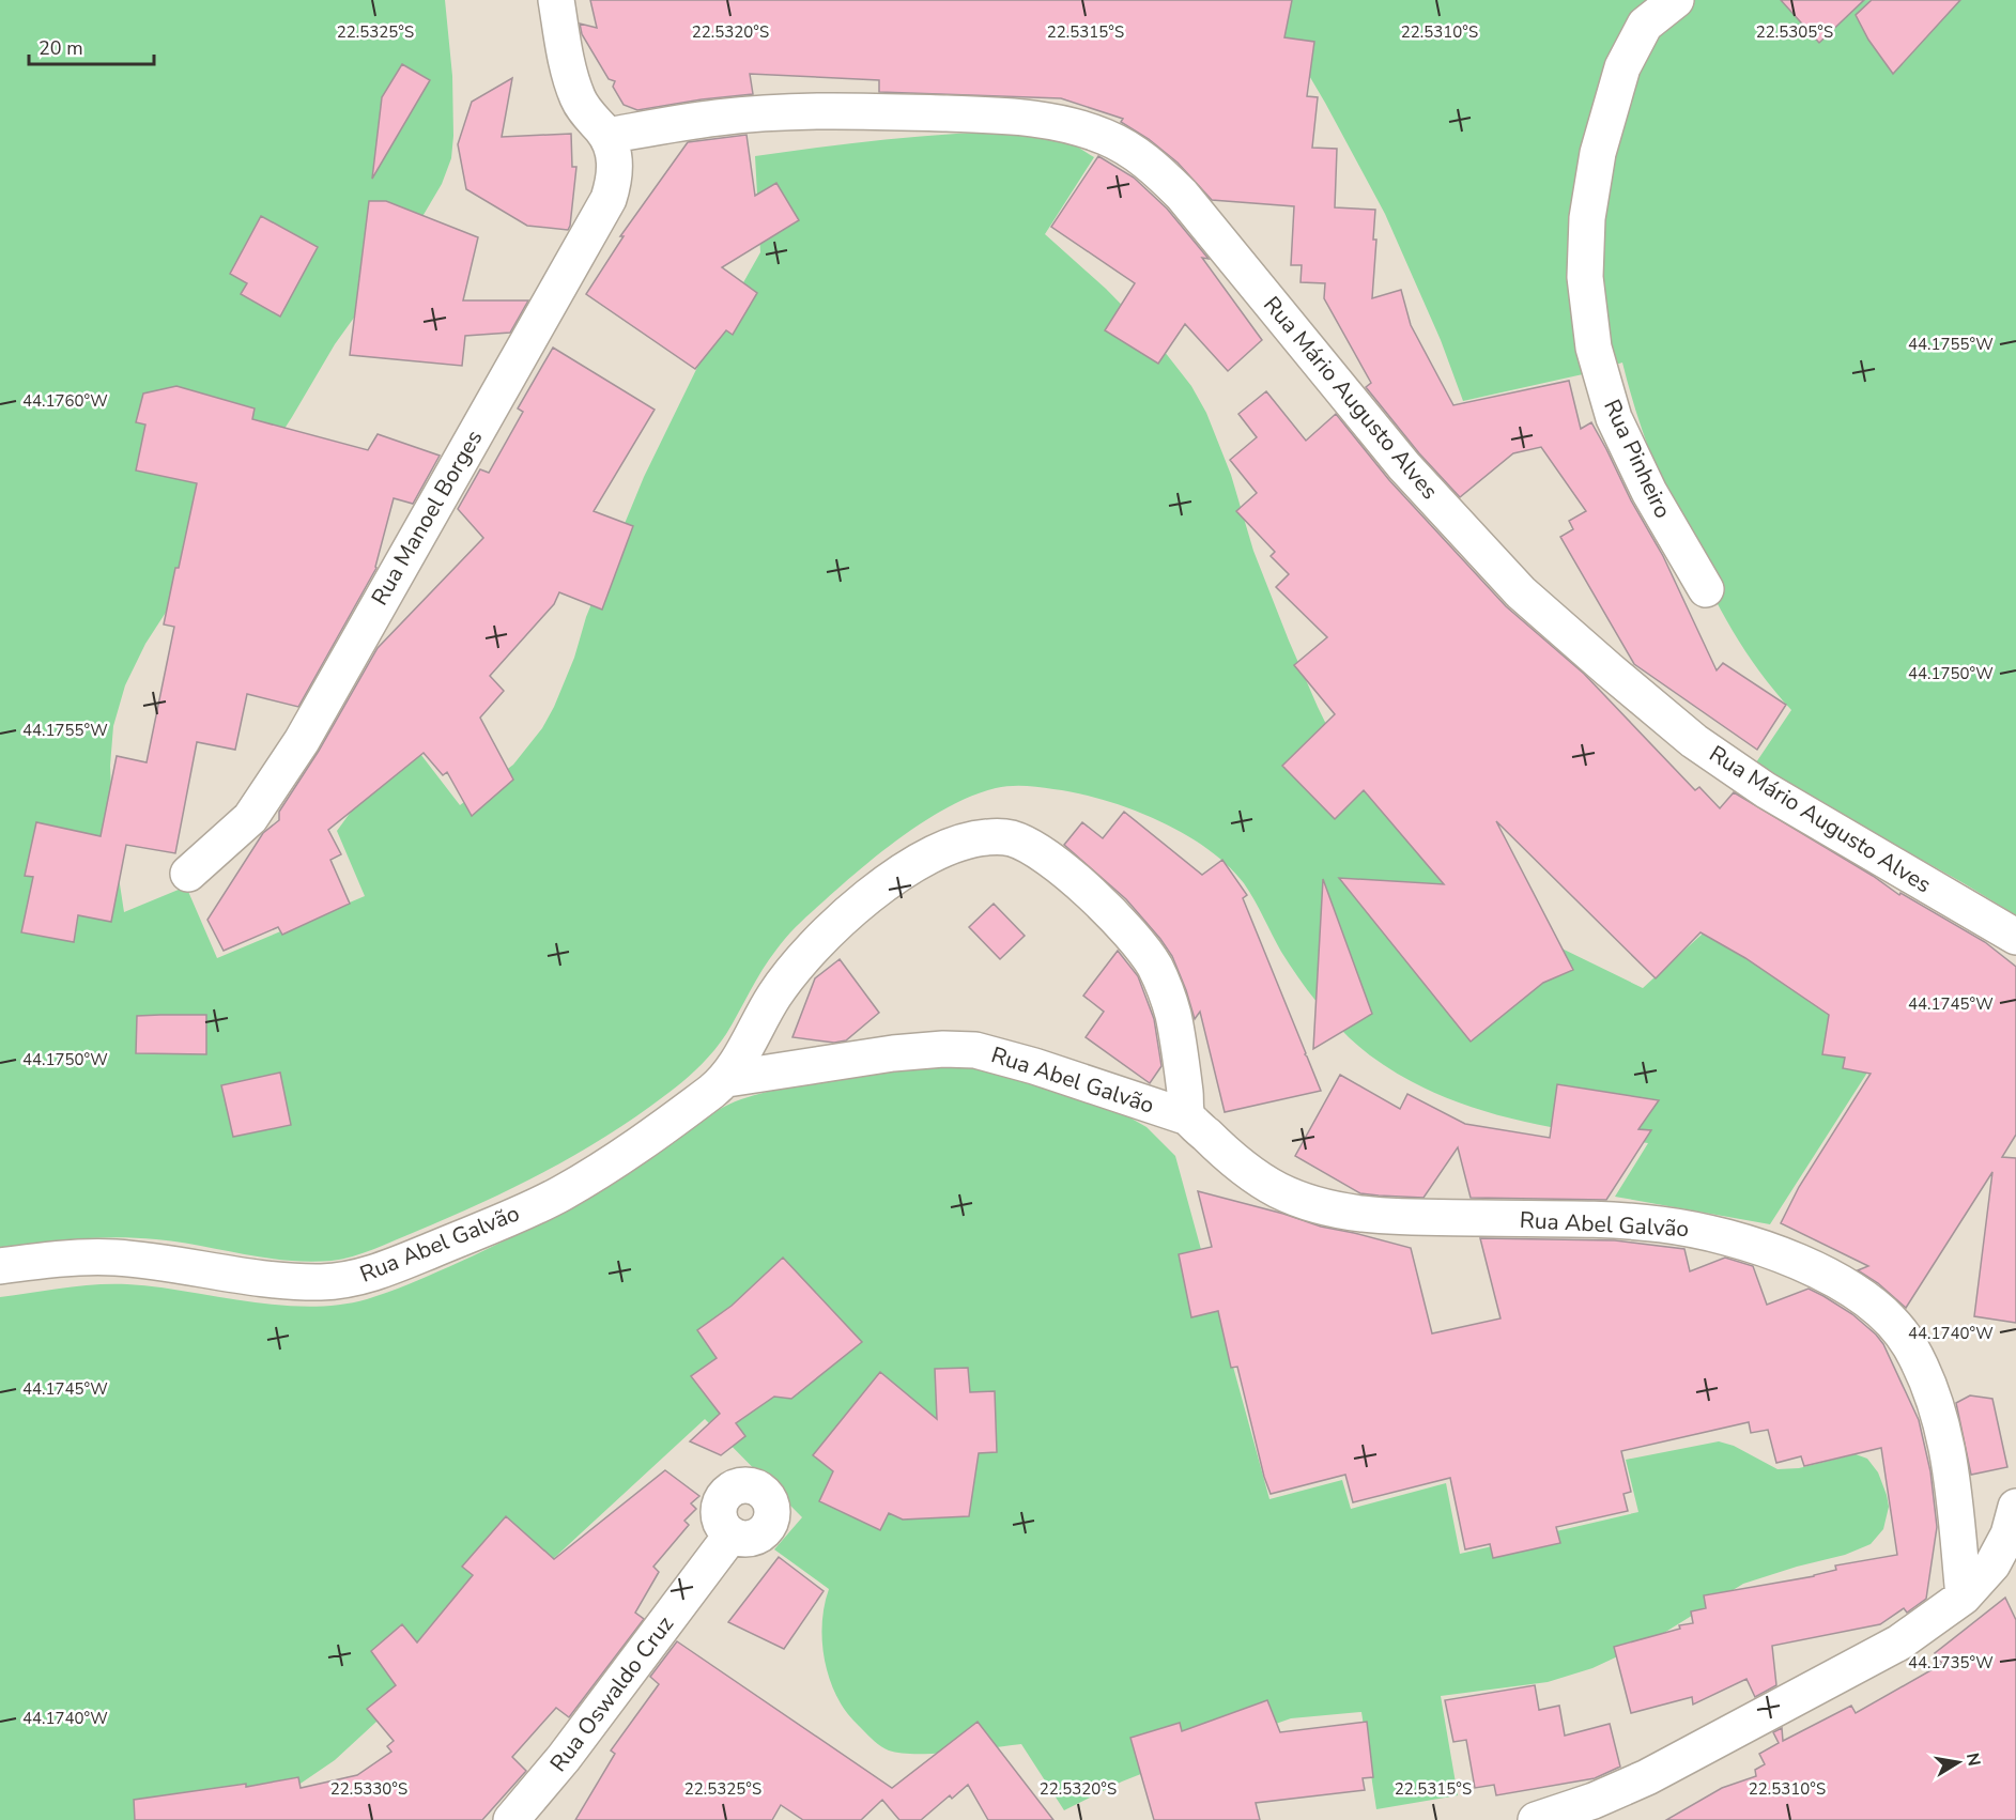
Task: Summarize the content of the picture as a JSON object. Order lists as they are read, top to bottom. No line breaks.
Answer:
{"streets":{"street":["Rua Mário Augusto Alves","Rua Pinheiro","Rua Manoel Borges","Rua Abel Galvão","Rua Oswaldo Cruz"]},"crossings":[["Rua Mário Augusto Alves","Rua Manoel Borges"]],"scale_bar":"20 m","north":"right","coordinates":["22.5325°S","22.5320°S","22.5315°S","22.5310°S","22.5305°S","44.1755°W","44.1760°W","44.1750°W","44.1745°W","44.1740°W","44.1735°W","22.5330°S"]}
